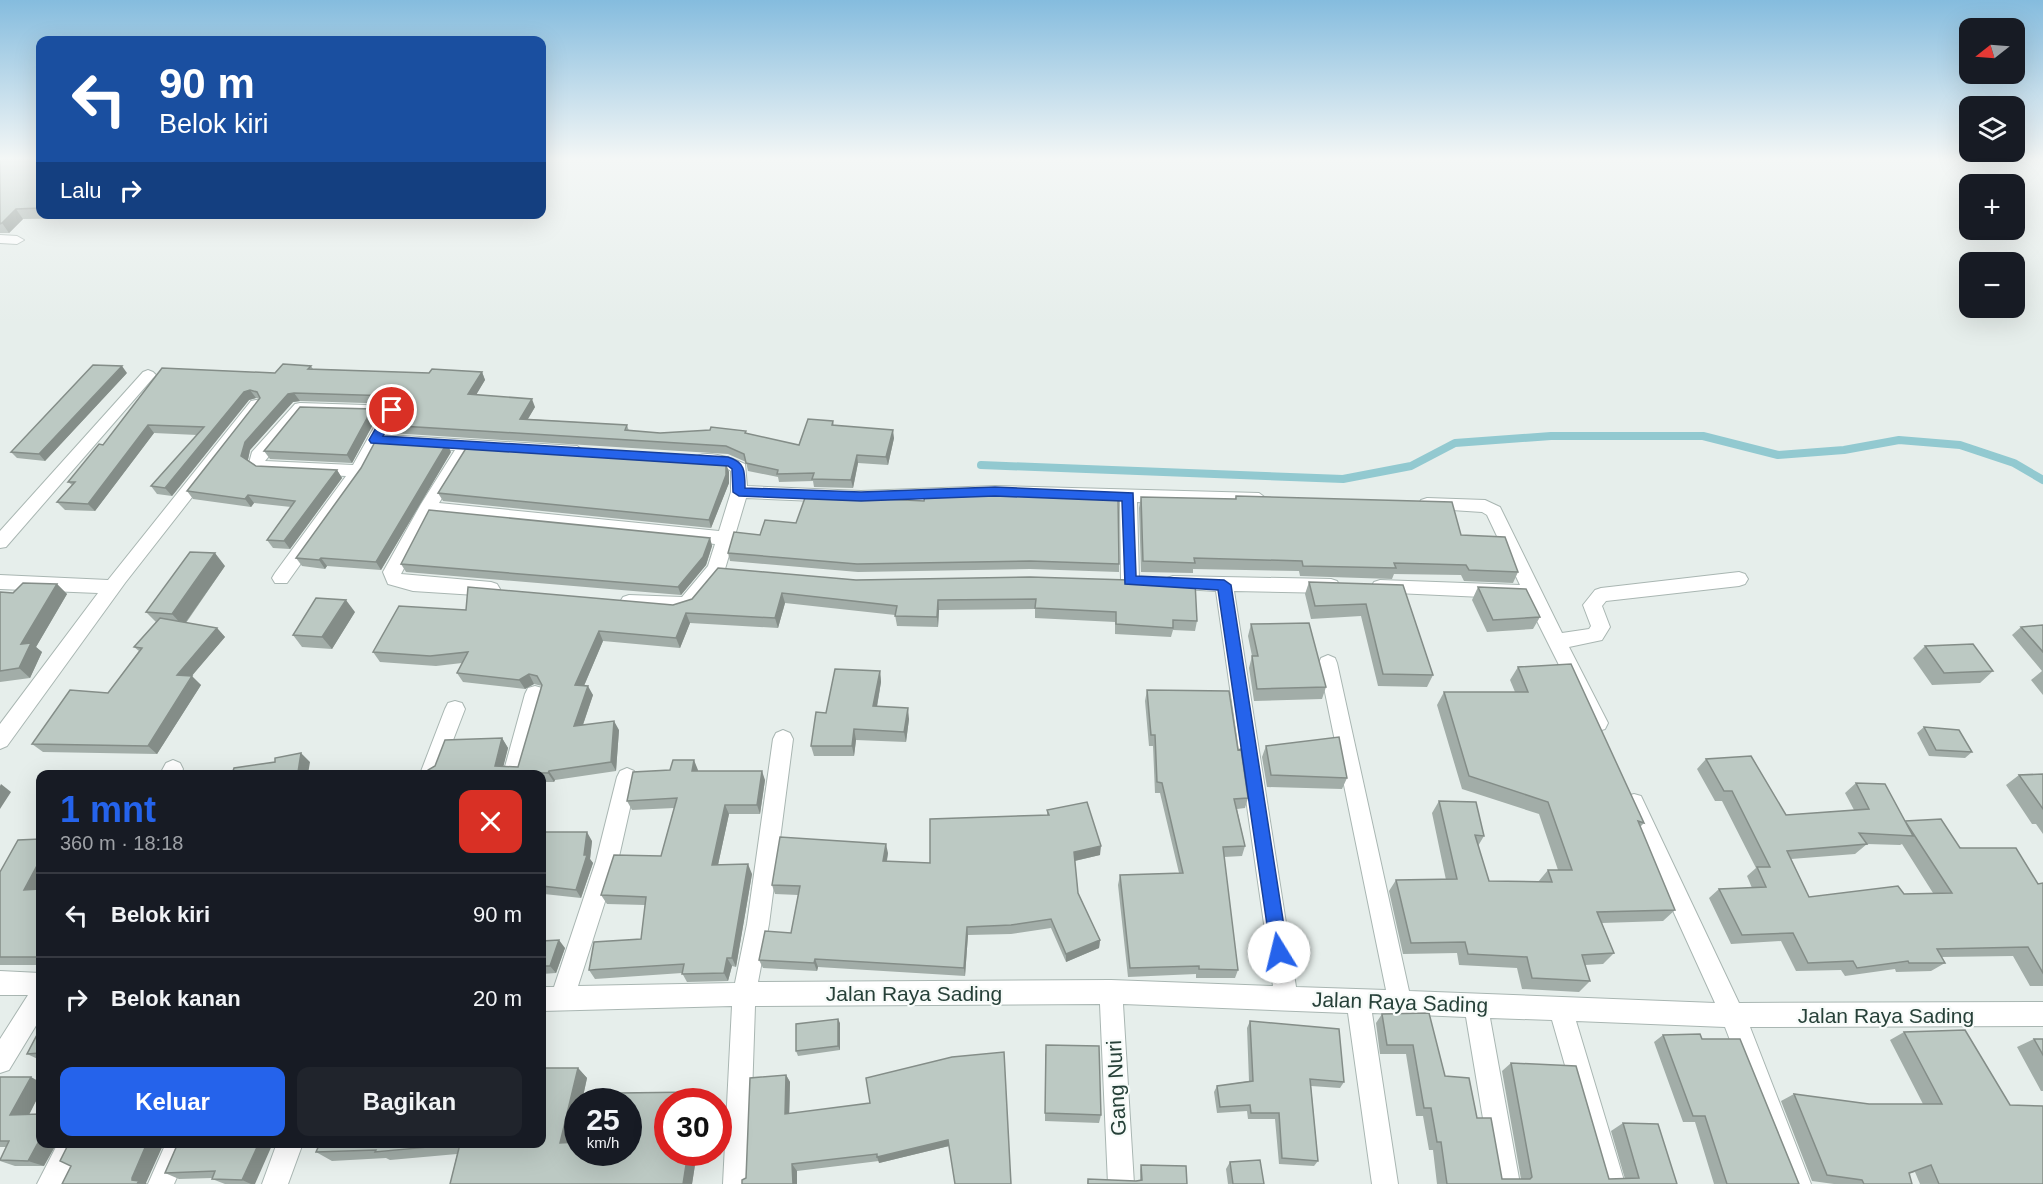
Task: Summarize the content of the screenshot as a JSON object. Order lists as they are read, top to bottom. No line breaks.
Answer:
{"streets":{"street":["Jalan Raya Sading","Gang Nuri"]},"crossings":[["Jalan Raya Sading","Gang Nuri"]],"north":"left","page":{"map_buttons":["+","−"],"turn":["90 m","Belok kiri"],"then":"Lalu","heading":["1 mnt","360 m · 18:18"],"list":[{"name":"Belok kiri","value":"90 m"},{"name":"Belok kanan","value":"20 m"}],"buttons":["Keluar","Bagikan"],"speed":"25 km/h","limit":"30"}}
